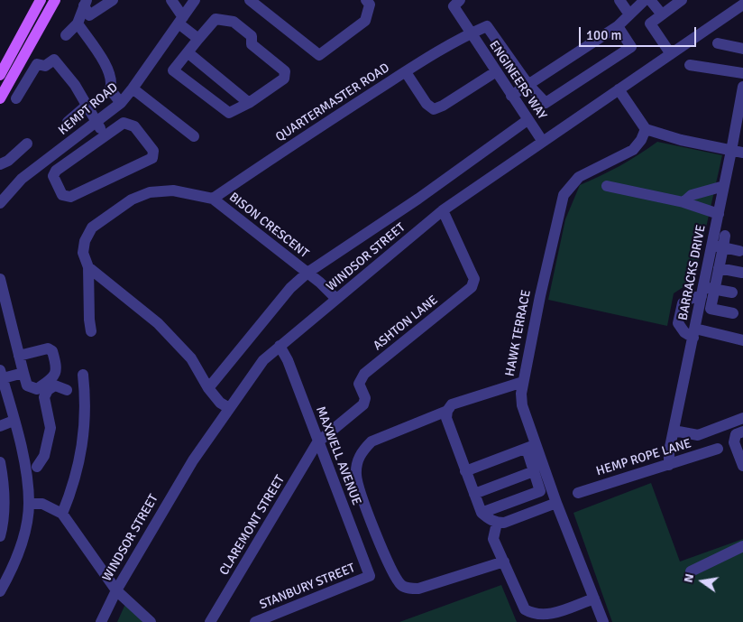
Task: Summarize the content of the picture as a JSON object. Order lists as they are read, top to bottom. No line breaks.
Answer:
{"streets":{"street":["ENGINEERS WAY","QUARTERMASTER ROAD","KEMPT ROAD","BISON CRESCENT","WINDSOR STREET","BARRACKS DRIVE","ASHTON LANE","HAWK TERRACE","MAXWELL AVENUE","HEMP ROPE LANE","CLAREMONT STREET","STANBURY STREET"]},"crossings":[["ENGINEERS WAY","QUARTERMASTER ROAD"],["ENGINEERS WAY","BISON CRESCENT"],["ENGINEERS WAY","WINDSOR STREET"],["QUARTERMASTER ROAD","BISON CRESCENT"],["WINDSOR STREET","ASHTON LANE"],["WINDSOR STREET","MAXWELL AVENUE"],["BARRACKS DRIVE","HEMP ROPE LANE"],["ASHTON LANE","MAXWELL AVENUE"],["ASHTON LANE","CLAREMONT STREET"],["MAXWELL AVENUE","CLAREMONT STREET"],["MAXWELL AVENUE","STANBURY STREET"]],"scale_bar":"100 m","north":"left"}
